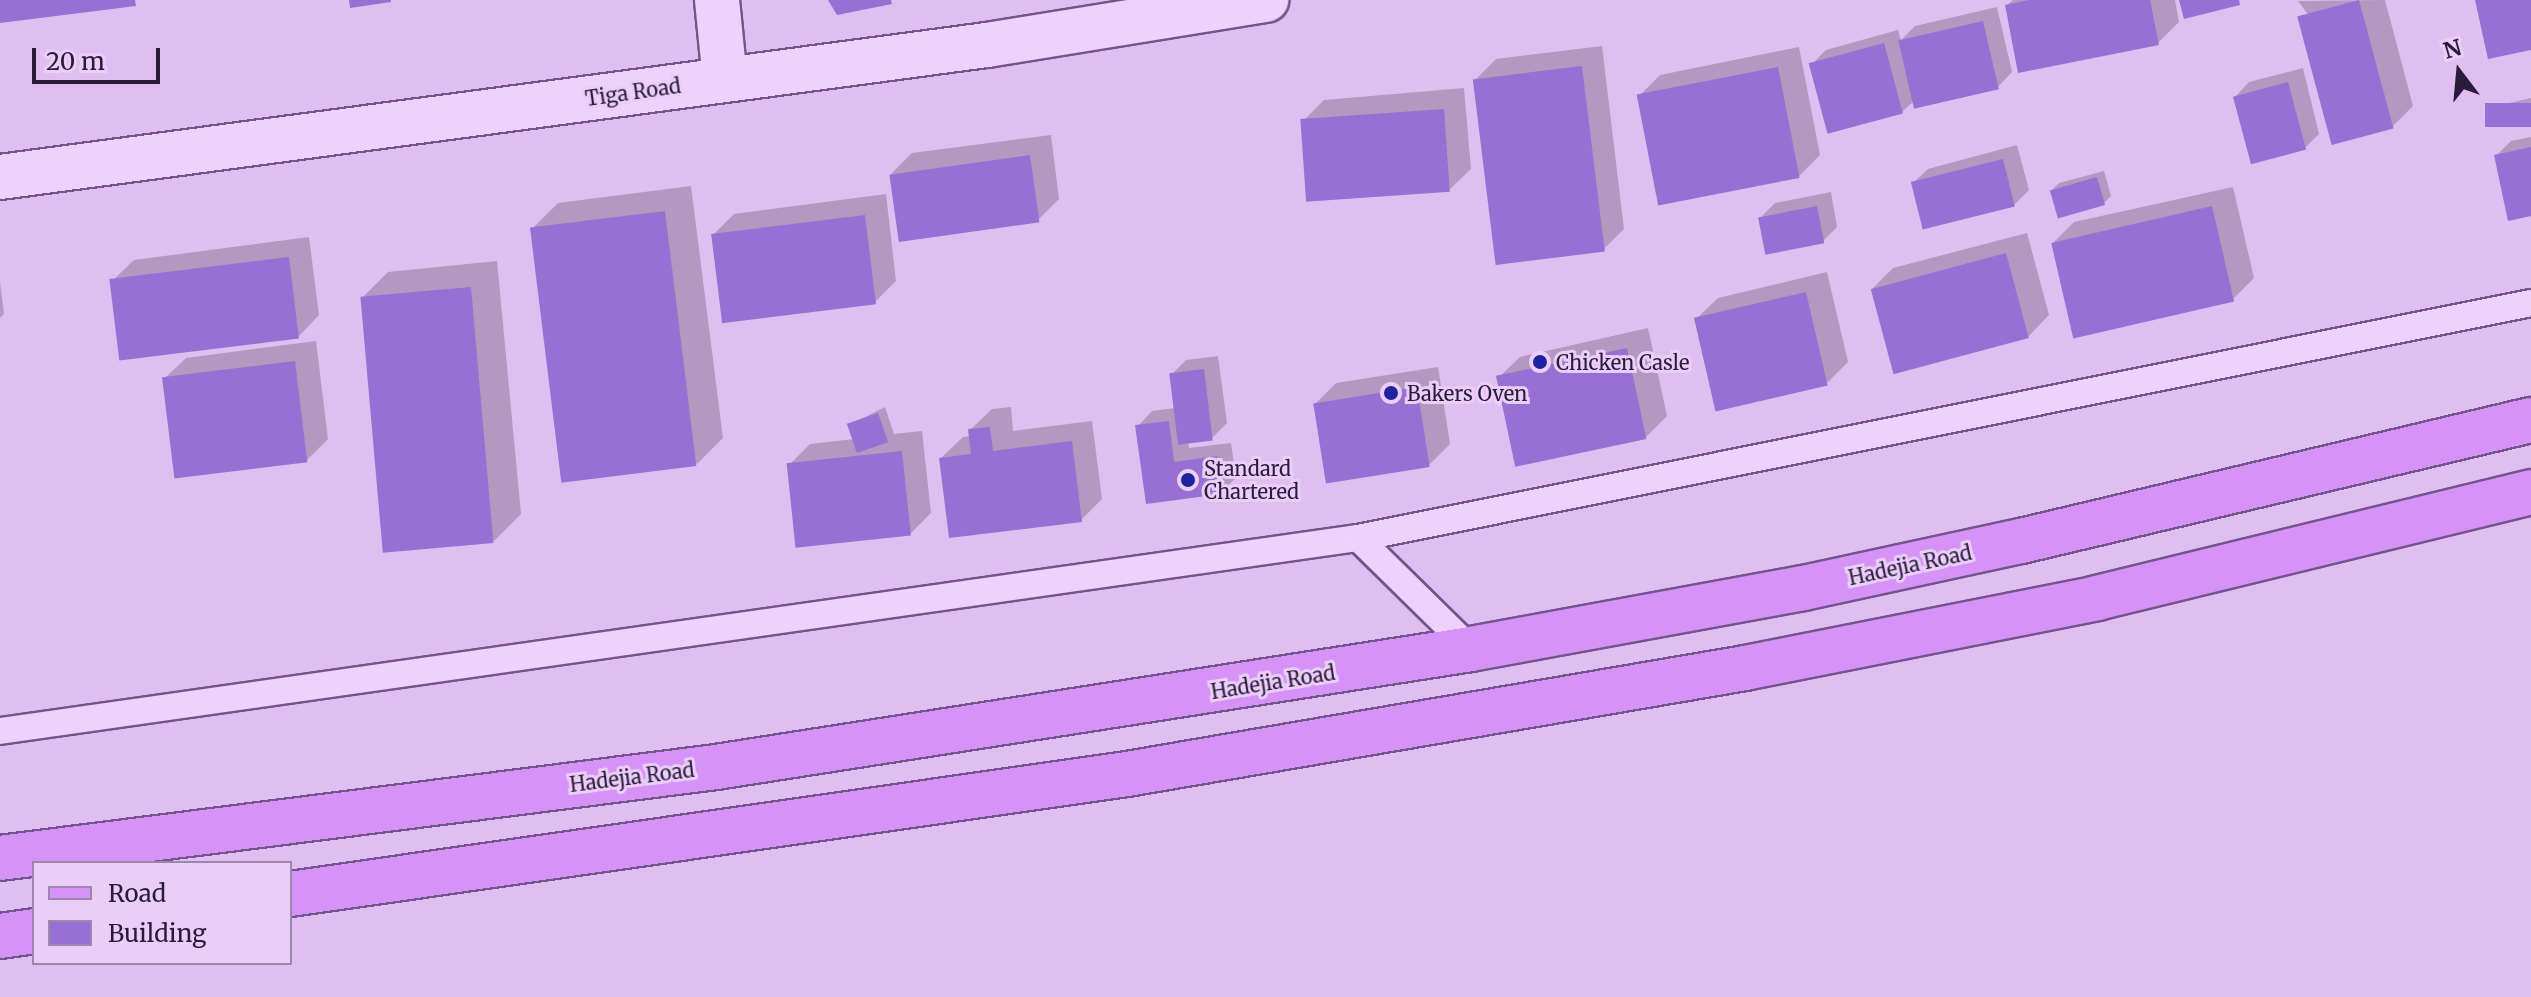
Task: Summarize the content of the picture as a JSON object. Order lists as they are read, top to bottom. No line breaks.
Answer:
{"streets":{"main road":["Hadejia Road"],"street":["Tiga Road"]},"places":["Chicken Casle","Bakers Oven","Standard Chartered"],"legend":["Road","Building"],"scale_bar":"20 m","north":"top"}
